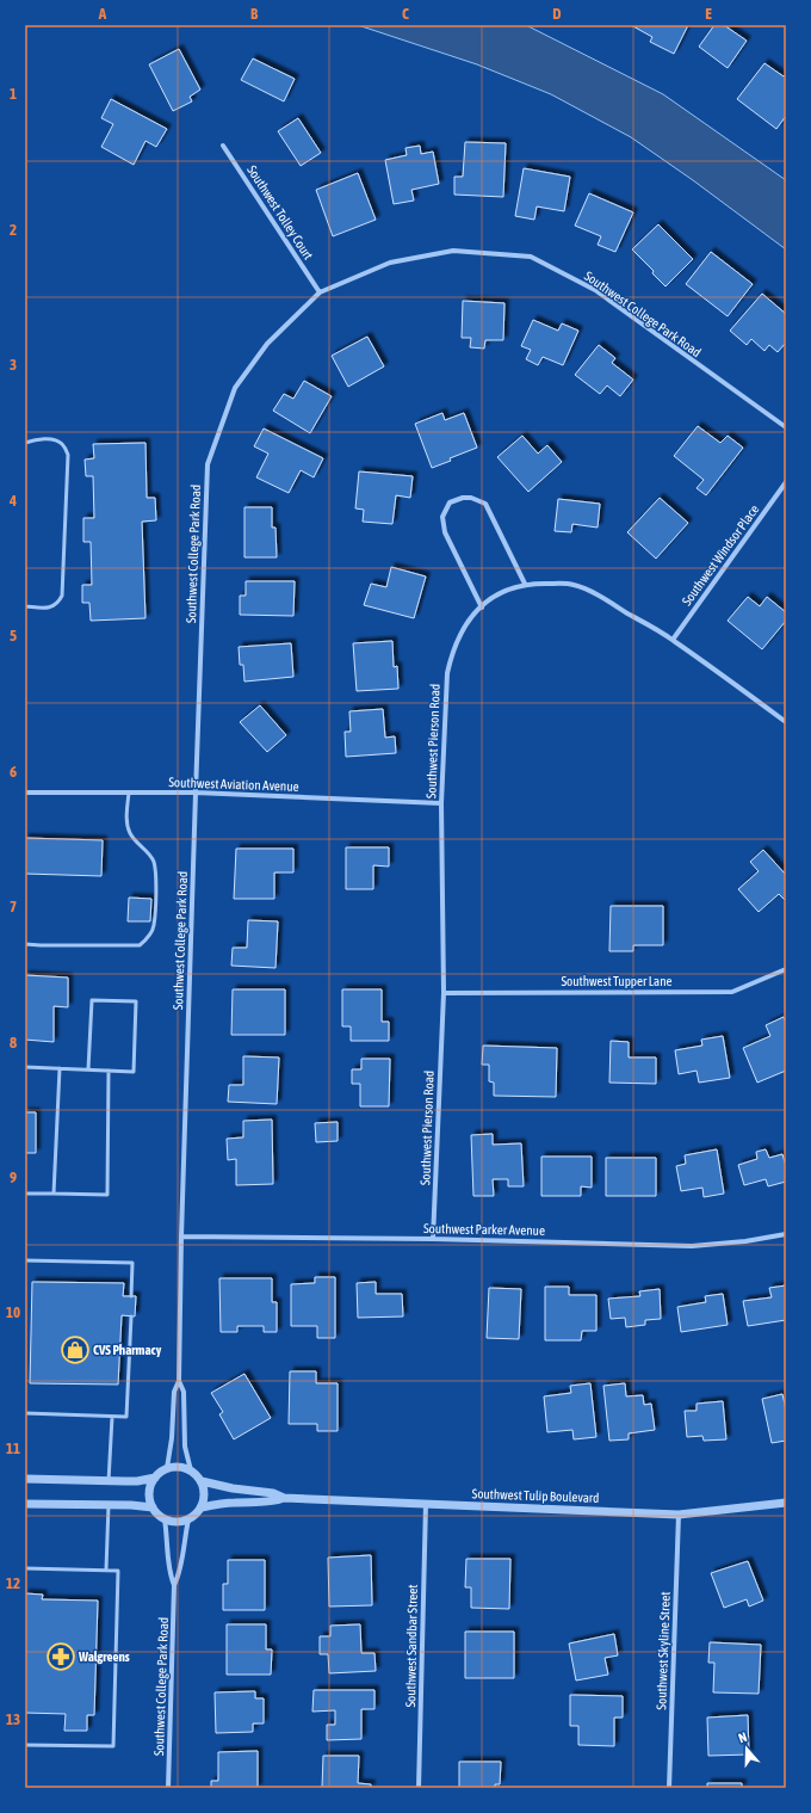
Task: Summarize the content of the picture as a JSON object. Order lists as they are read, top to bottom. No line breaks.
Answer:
{"streets":{"street":["Southwest Tolley Court","Southwest College Park Road","Southwest Windsor Place","Southwest Pierson Road","Southwest Aviation Avenue","Southwest Tupper Lane","Southwest Parker Avenue","Southwest Tulip Boulevard","Southwest Sandbar Street","Southwest Skyline Street"]},"crossings":[["Southwest Tolley Court","Southwest College Park Road"],["Southwest College Park Road","Southwest Aviation Avenue"],["Southwest College Park Road","Southwest Parker Avenue"],["Southwest College Park Road","Southwest Tulip Boulevard"],["Southwest Windsor Place","Southwest Pierson Road"],["Southwest Pierson Road","Southwest Aviation Avenue"],["Southwest Pierson Road","Southwest Tupper Lane"],["Southwest Pierson Road","Southwest Parker Avenue"],["Southwest Tulip Boulevard","Southwest Sandbar Street"],["Southwest Tulip Boulevard","Southwest Skyline Street"]],"places":{"shop":["CVS Pharmacy"],"pharmacy":["Walgreens"]},"north":"top","grid":{"columns":["A","B","C","D","E"],"rows":["1","2","3","4","5","6","7","8","9","10","11","12","13"]}}
